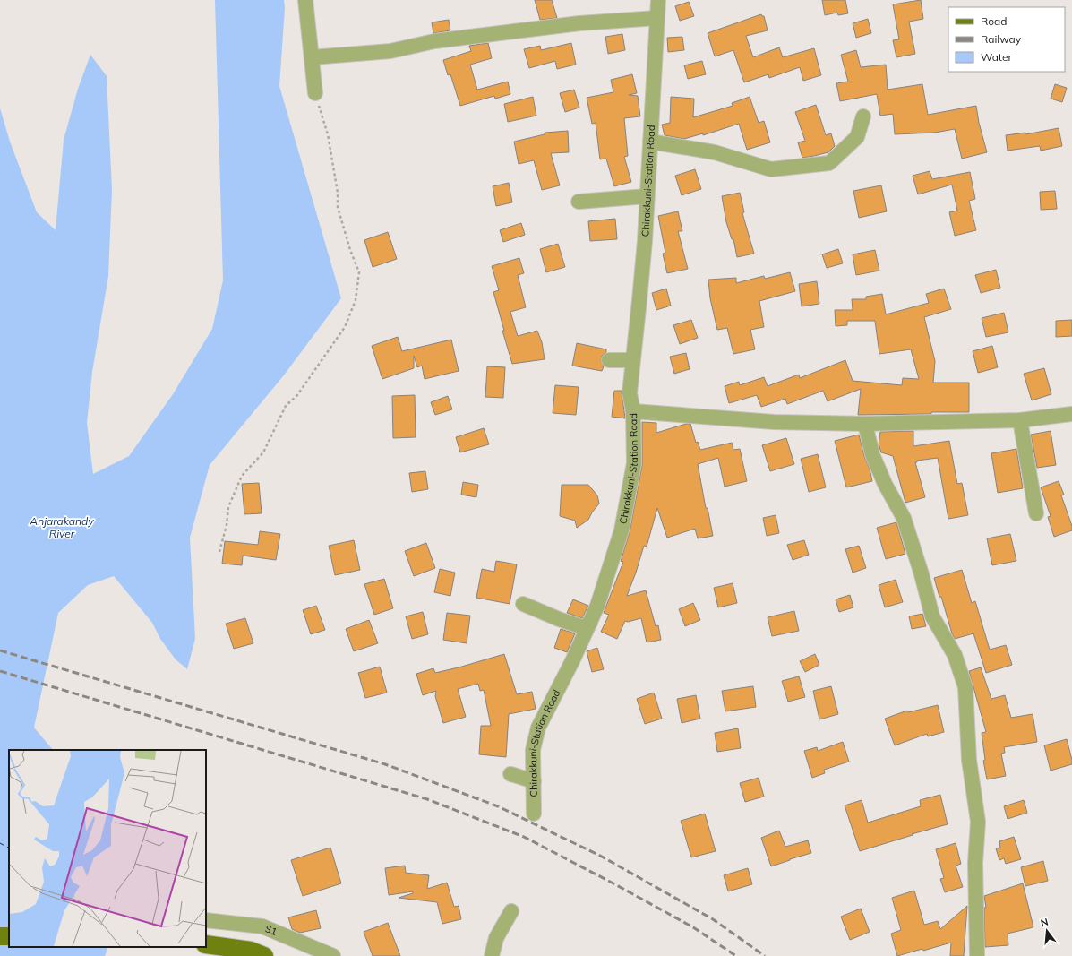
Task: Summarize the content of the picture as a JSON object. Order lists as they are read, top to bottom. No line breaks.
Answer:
{"streets":{"street":["Chirakkuni-Station Road","S1"]},"water":["Anjarakandy River"],"legend":["Road","Railway","Water"],"north":"top"}
